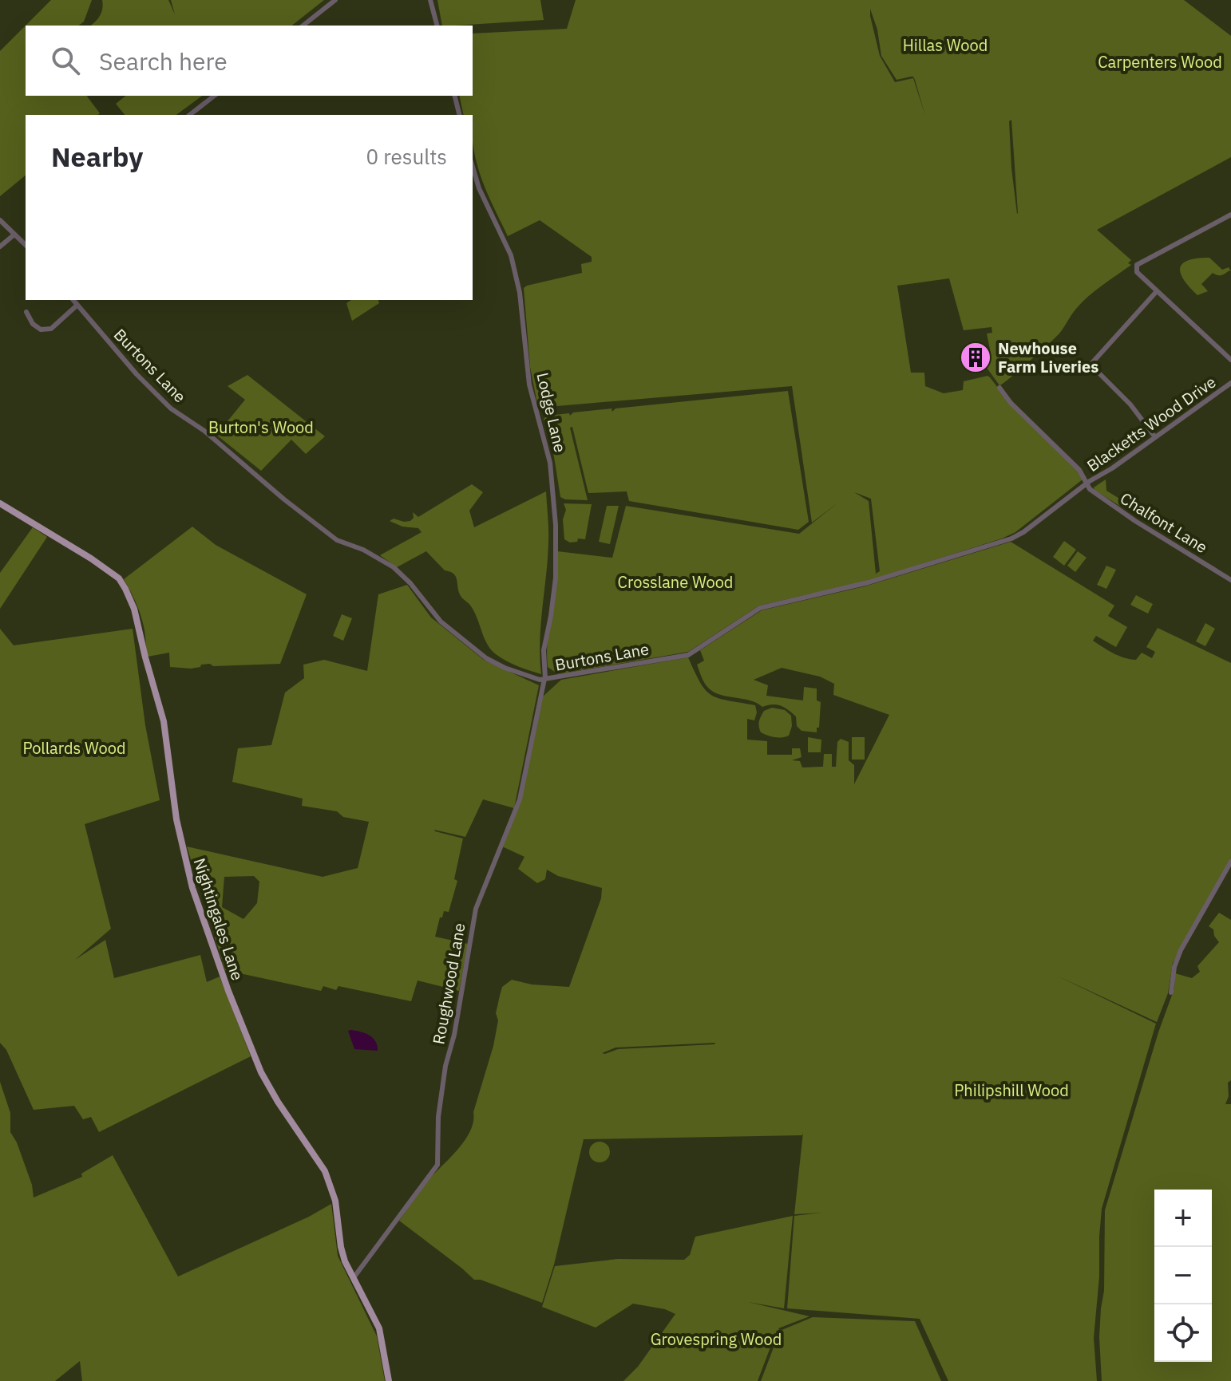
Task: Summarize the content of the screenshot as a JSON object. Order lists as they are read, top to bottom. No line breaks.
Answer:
{"streets":{"main road":["Nightingales Lane"],"street":["Burtons Lane","Lodge Lane","Blacketts Wood Drive","Chalfont Lane","Roughwood Lane"]},"crossings":[["Burtons Lane","Lodge Lane"],["Burtons Lane","Blacketts Wood Drive"],["Burtons Lane","Chalfont Lane"],["Burtons Lane","Roughwood Lane"],["Lodge Lane","Roughwood Lane"],["Blacketts Wood Drive","Chalfont Lane"],["Nightingales Lane","Roughwood Lane"]],"parks":["Hillas Wood","Carpenters Wood","Burton's Wood","Crosslane Wood","Pollards Wood","Philipshill Wood","Grovespring Wood"],"places":{"building":["Newhouse Farm Liveries"]},"page":{"search":"Search here","heading":["Nearby","0 results"],"map_buttons":["+","−"]}}
